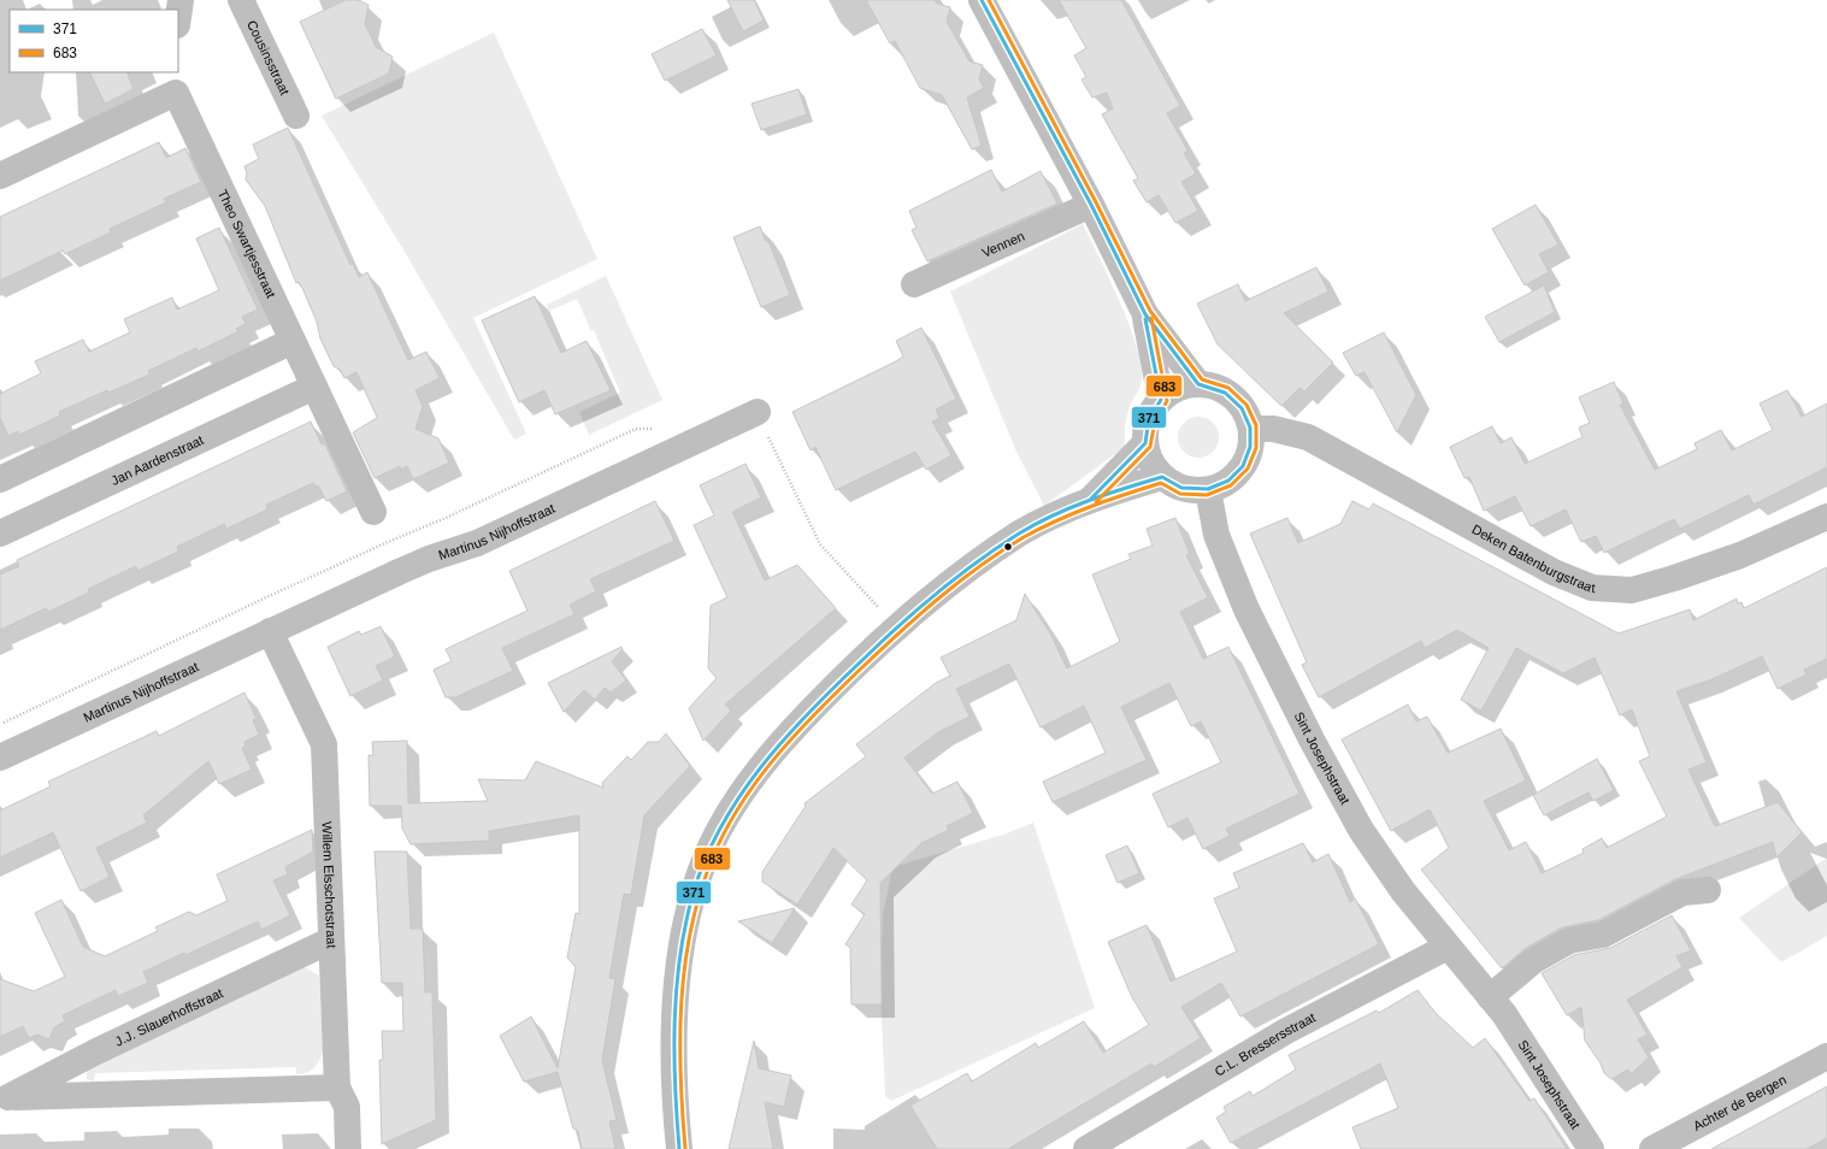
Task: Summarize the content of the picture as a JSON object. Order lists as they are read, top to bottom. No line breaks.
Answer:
{"streets":{"street":["Cousinsstraat","Theo Swartjesstraat","Vennen","Jan Aardenstraat","Martinus Nijhoffstraat","Deken Batenburgstraat","Sint Josephstraat","Willem Elsschotstraat","J.J. Slauerhoffstraat","C.L. Bressersstraat","Achter de Bergen"]},"crossings":[["Theo Swartjesstraat","Jan Aardenstraat"],["Martinus Nijhoffstraat","Willem Elsschotstraat"],["Deken Batenburgstraat","Sint Josephstraat"],["Sint Josephstraat","C.L. Bressersstraat"],["Willem Elsschotstraat","J.J. Slauerhoffstraat"]],"lines":["transit line 371","transit line 683"],"legend":["371","683"]}
